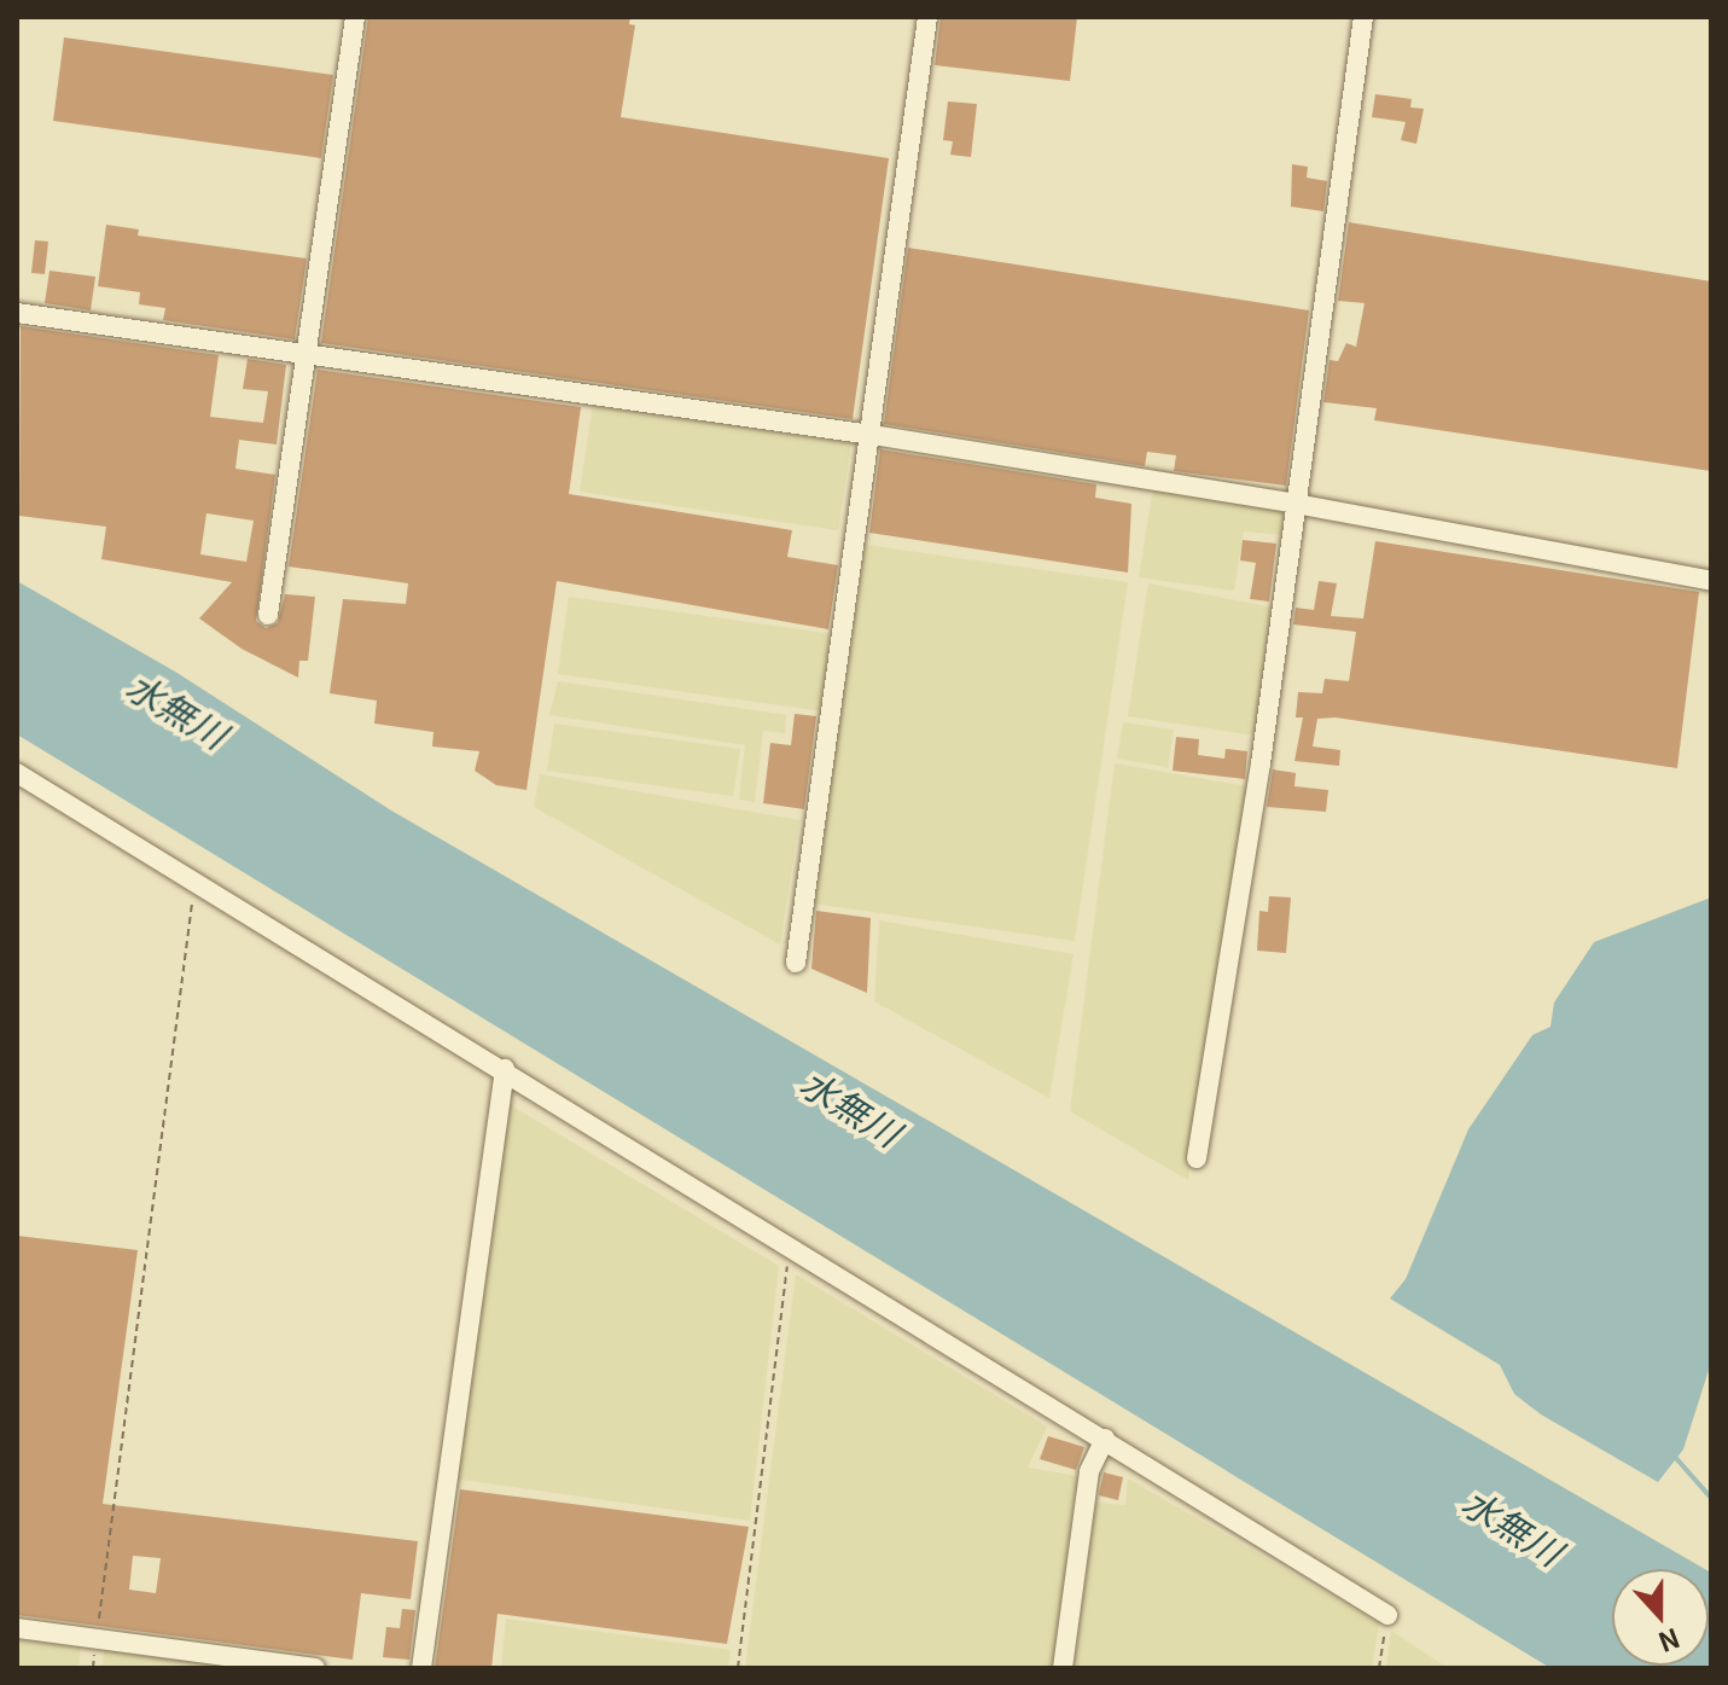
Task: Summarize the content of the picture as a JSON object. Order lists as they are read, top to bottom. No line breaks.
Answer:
{"water":["水無川"],"north":"bottom"}
